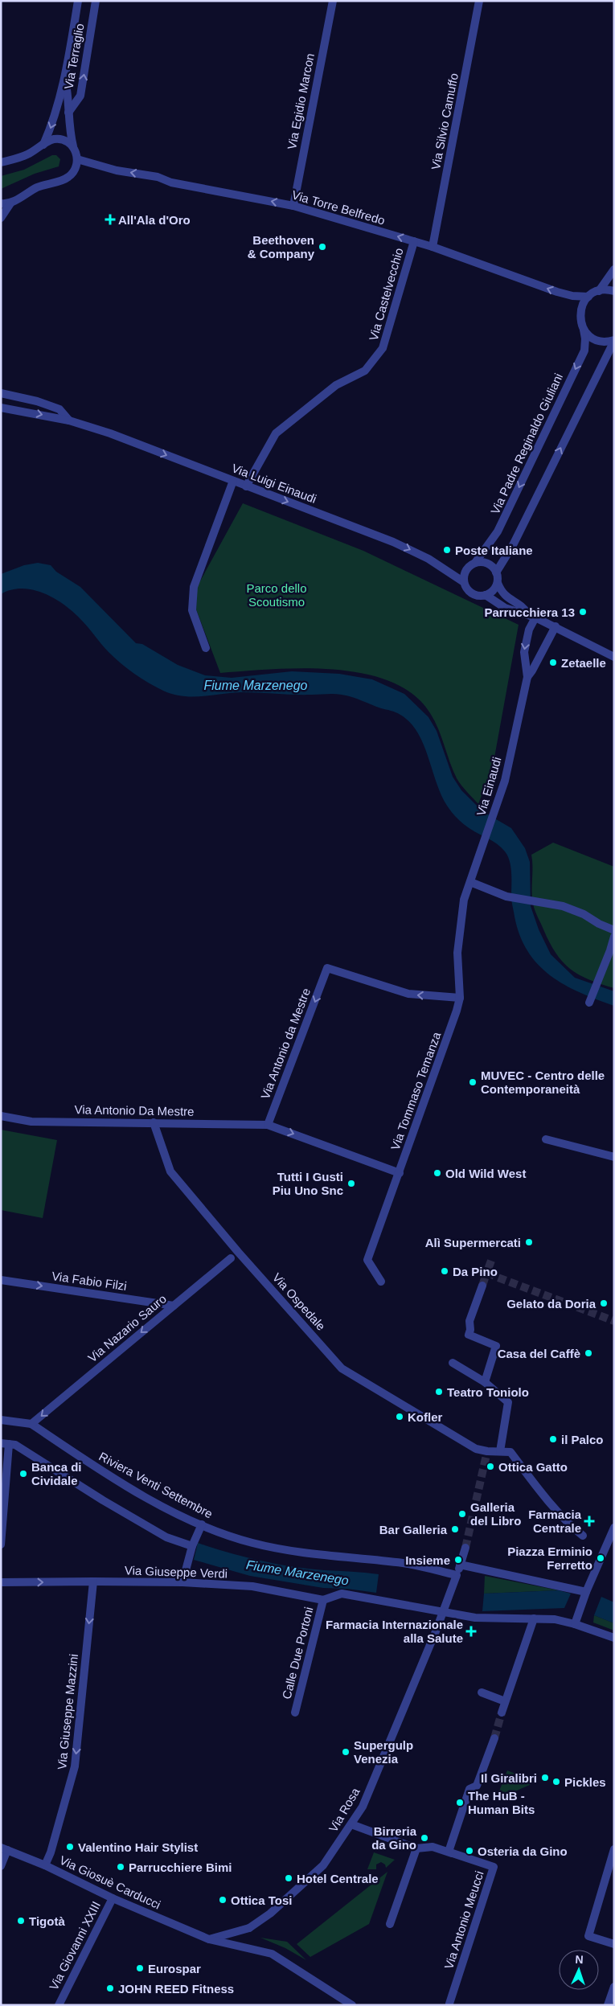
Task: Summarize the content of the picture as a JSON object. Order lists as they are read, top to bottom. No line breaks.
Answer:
{"streets":{"street":["Via Terraglio","Via Egidio Marcon","Via Silvio Camuffo","Via Torre Belfredo","Via Castelvecchio","Via Padre Reginaldo Giuliani","Via Luigi Einaudi","Via Einaudi","Via Antonio da Mestre","Via Tommaso Temanza","Via Antonio Da Mestre","Via Fabio Filzi","Via Ospedale","Via Nazario Sauro","Riviera Venti Settembre","Via Giuseppe Verdi","Calle Due Portoni","Via Giuseppe Mazzini","Via Rosa","Via Giosuè Carducci","Via Antonio Meucci","Via Giovanni XXIII"]},"crossings":[["Via Terraglio","Via Torre Belfredo"],["Via Egidio Marcon","Via Torre Belfredo"],["Via Silvio Camuffo","Via Torre Belfredo"],["Via Torre Belfredo","Via Castelvecchio"],["Via Torre Belfredo","Via Padre Reginaldo Giuliani"],["Via Castelvecchio","Via Luigi Einaudi"],["Via Padre Reginaldo Giuliani","Via Luigi Einaudi"],["Via Einaudi","Via Tommaso Temanza"],["Via Antonio da Mestre","Via Tommaso Temanza"],["Via Antonio da Mestre","Via Antonio Da Mestre"],["Via Antonio Da Mestre","Via Ospedale"],["Via Fabio Filzi","Via Nazario Sauro"],["Via Ospedale","Via Nazario Sauro"],["Via Nazario Sauro","Riviera Venti Settembre"],["Riviera Venti Settembre","Via Rosa"],["Via Giuseppe Verdi","Calle Due Portoni"],["Via Giuseppe Verdi","Via Giuseppe Mazzini"],["Via Giuseppe Verdi","Via Rosa"],["Via Giuseppe Mazzini","Via Giosuè Carducci"],["Via Rosa","Via Giosuè Carducci"],["Via Giosuè Carducci","Via Giovanni XXIII"]],"one_way":["Via Torre Belfredo","Via Luigi Einaudi","Via Fabio Filzi","Via Nazario Sauro","Via Giuseppe Mazzini"],"water":["Fiume Marzenego"],"parks":["Parco dello Scoutismo"],"places":{"health":["All'Ala d'Oro","Farmacia Centrale","Farmacia Internazionale alla Salute"],"other":["Beethoven & Company","Poste Italiane","Parrucchiera 13","Zetaelle","MUVEC - Centro delle Contemporaneità","Old Wild West","Tutti I Gusti Piu Uno Snc","Alì Supermercati","Da Pino","Gelato da Doria","Casa del Caffè","Teatro Toniolo","Kofler","il Palco","Ottica Gatto","Banca di Cividale","Galleria del Libro","Bar Galleria","Piazza Erminio Ferretto","Insieme","Supergulp Venezia","Il Giralibri","Pickles","The HuB - Human Bits","Birreria da Gino","Valentino Hair Stylist","Osteria da Gino","Parrucchiere Bimi","Hotel Centrale","Ottica Tosi","Tigotà","Eurospar","JOHN REED Fitness"]},"north":"top"}
